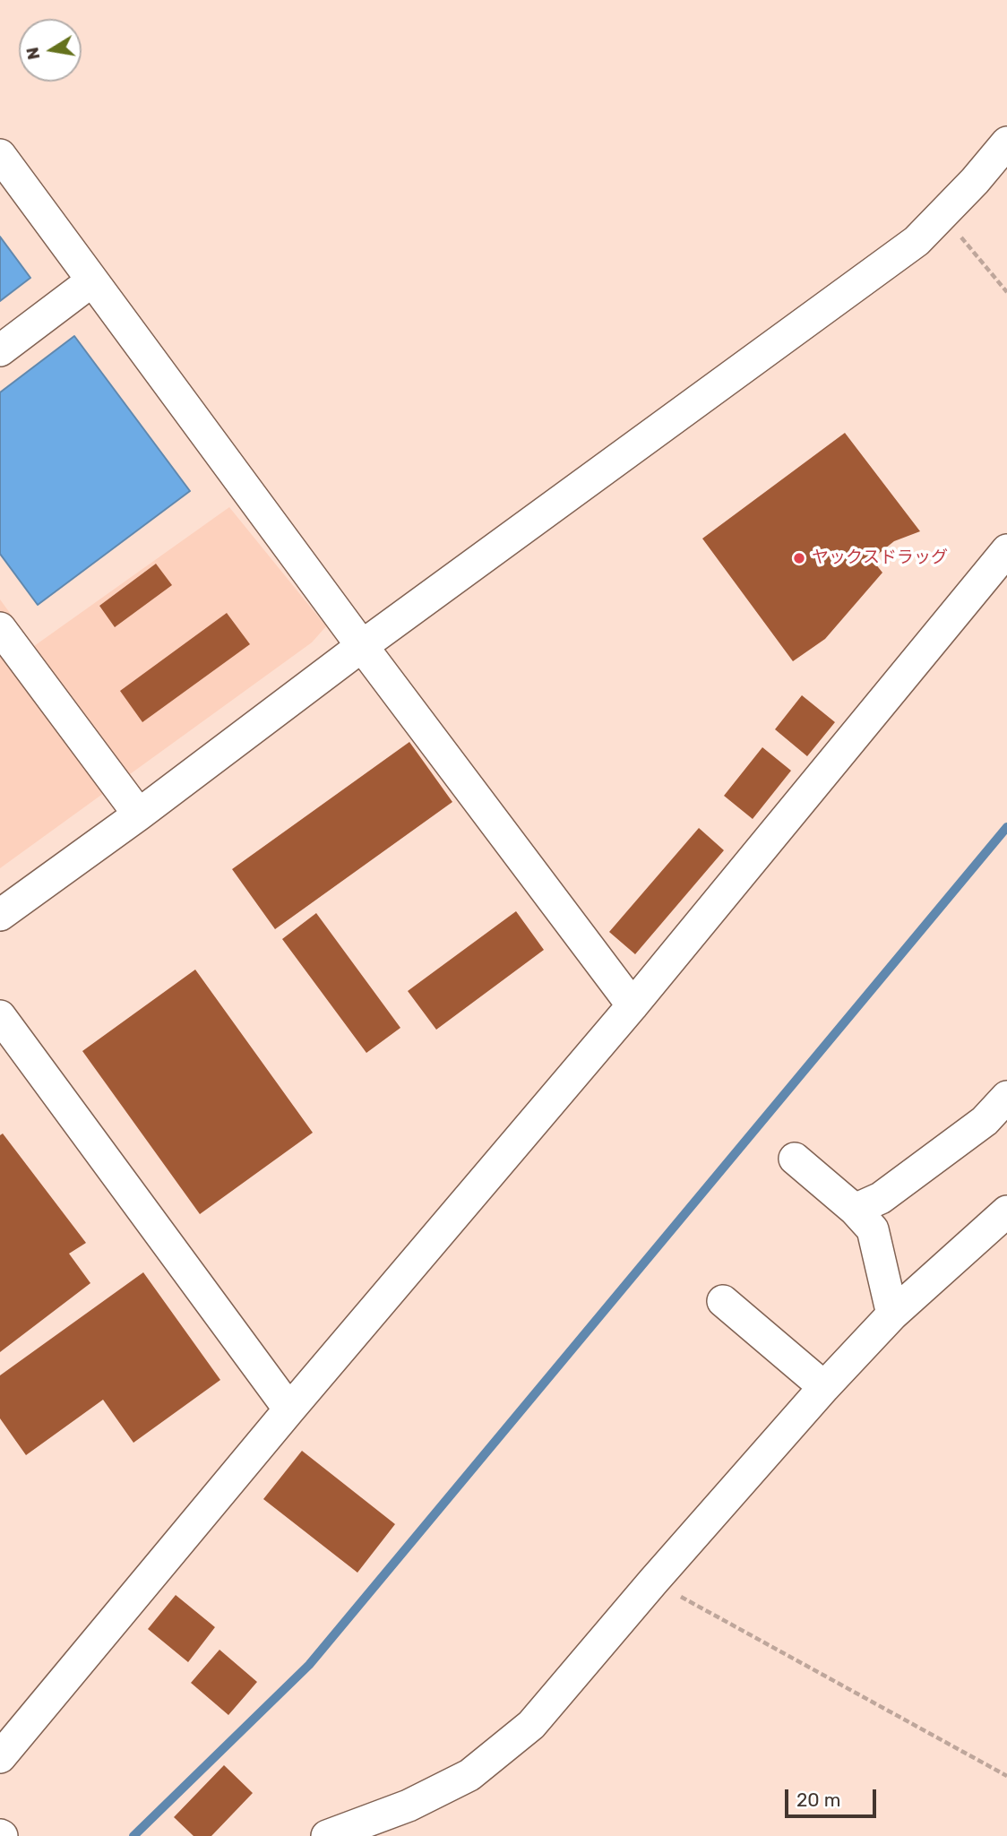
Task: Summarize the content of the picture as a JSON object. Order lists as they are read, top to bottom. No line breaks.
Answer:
{"places":["ヤックスドラッグ"],"scale_bar":"20 m","north":"left"}
